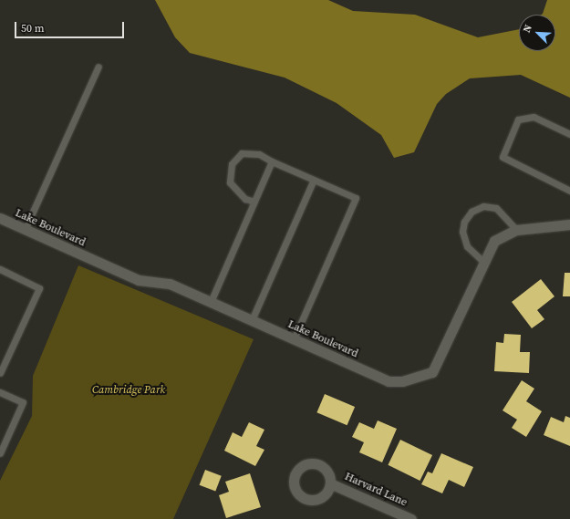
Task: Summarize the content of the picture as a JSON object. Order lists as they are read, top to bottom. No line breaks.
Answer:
{"streets":{"street":["Lake Boulevard","Harvard Lane"]},"parks":["Cambridge Park"],"scale_bar":"50 m","north":"top left"}
